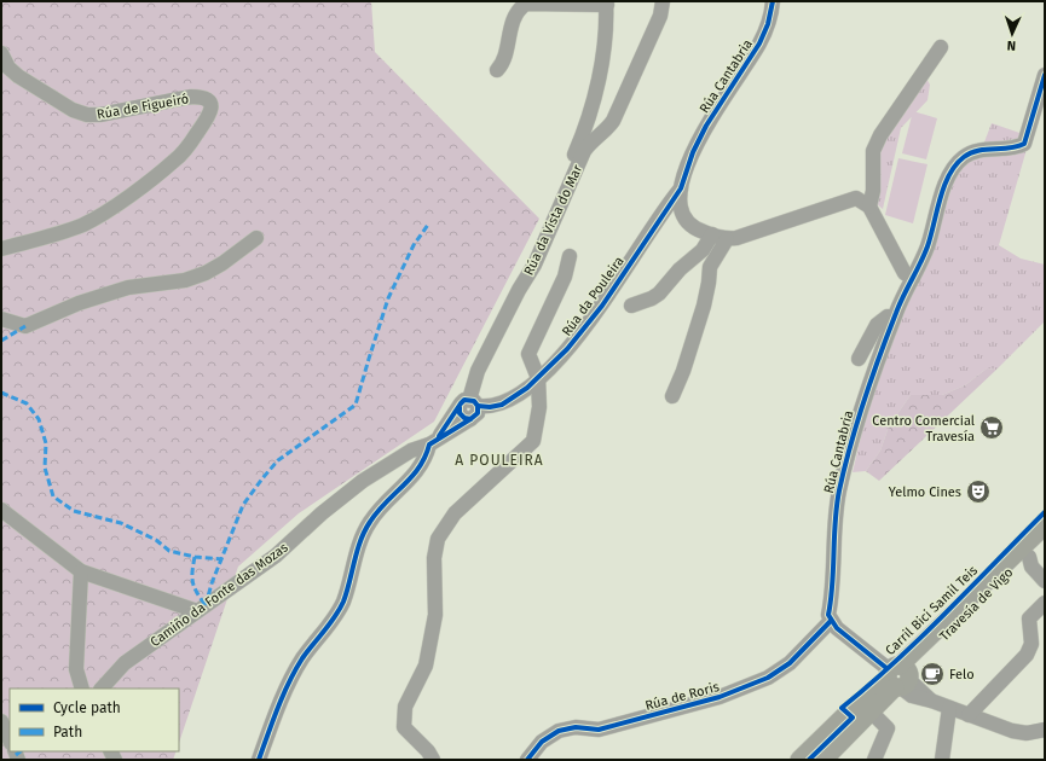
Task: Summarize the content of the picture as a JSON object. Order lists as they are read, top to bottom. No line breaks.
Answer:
{"streets":{"main road":["Travesía de Vigo"],"street":["Rúa Cantabria","Rúa de Figueiró","Rúa da Vista do Mar","Rúa da Pouleira","Camiño da Fonte das Mozas","Rúa de Roris"],"cycle path":["Carril Bici Samil Teis"]},"crossings":[["Rúa Cantabria","Rúa da Pouleira"],["Rúa Cantabria","Rúa de Roris"],["Rúa da Vista do Mar","Rúa da Pouleira"],["Rúa da Vista do Mar","Camiño da Fonte das Mozas"],["Rúa da Pouleira","Camiño da Fonte das Mozas"]],"districts":["A POULEIRA"],"places":{"supermarket":["Centro Comercial Travesía"],"theatre":["Yelmo Cines"],"cafe":["Felo"]},"legend":["Cycle path","Path"],"north":"bottom"}
